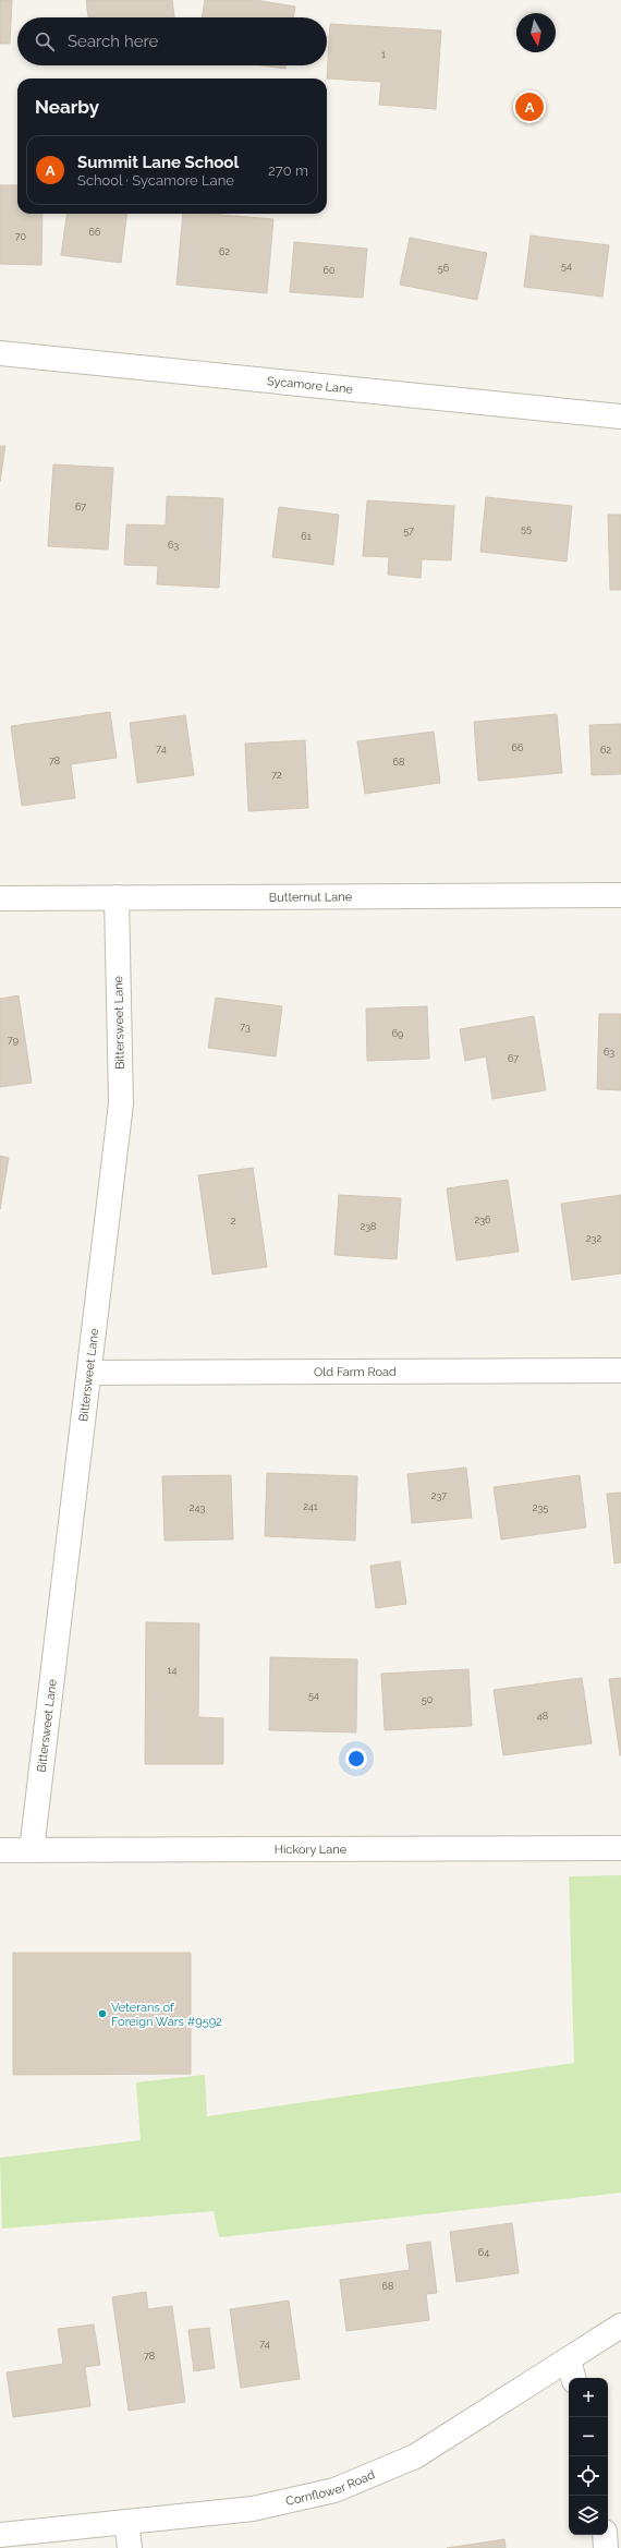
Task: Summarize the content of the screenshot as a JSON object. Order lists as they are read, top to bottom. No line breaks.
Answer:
{"streets":{"street":["Sycamore Lane","Butternut Lane","Bittersweet Lane","Old Farm Road","Hickory Lane","Cornflower Road"]},"crossings":[["Butternut Lane","Bittersweet Lane"],["Bittersweet Lane","Old Farm Road"],["Bittersweet Lane","Hickory Lane"]],"places":["Veterans of Foreign Wars #9592"],"house_numbers":["1","66","70","62","54","56","60","67","55","57","61","63","66","74","62","78","68","72","73","69","79","63","67","236","2","238","232","237","241","243","235","14","54","50","48","64","68","74","78"],"north":"bottom","page":{"search":"Search here","heading":"Nearby","pins":"A","list":[{"mark":"A","name":"Summit Lane School","note":"School · Sycamore Lane","value":"270 m"}],"map_buttons":["+","−"]}}
